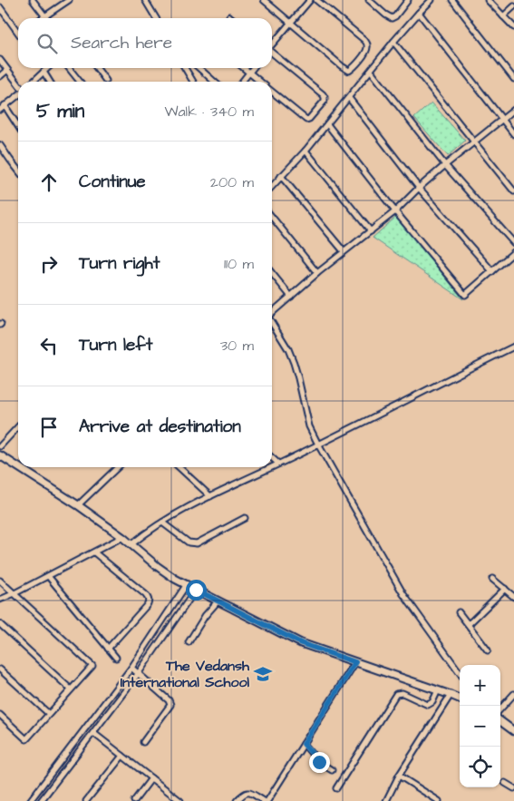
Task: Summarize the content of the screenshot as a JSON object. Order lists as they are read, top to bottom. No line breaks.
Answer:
{"places":{"school or university":["The Vedansh International School"]},"page":{"search":"Search here","heading":["5 min","Walk · 340 m"],"list":[["Continue","200 m"],["Turn right","110 m"],["Turn left","30 m"],"Arrive at destination"],"map_buttons":["+","−"]}}
